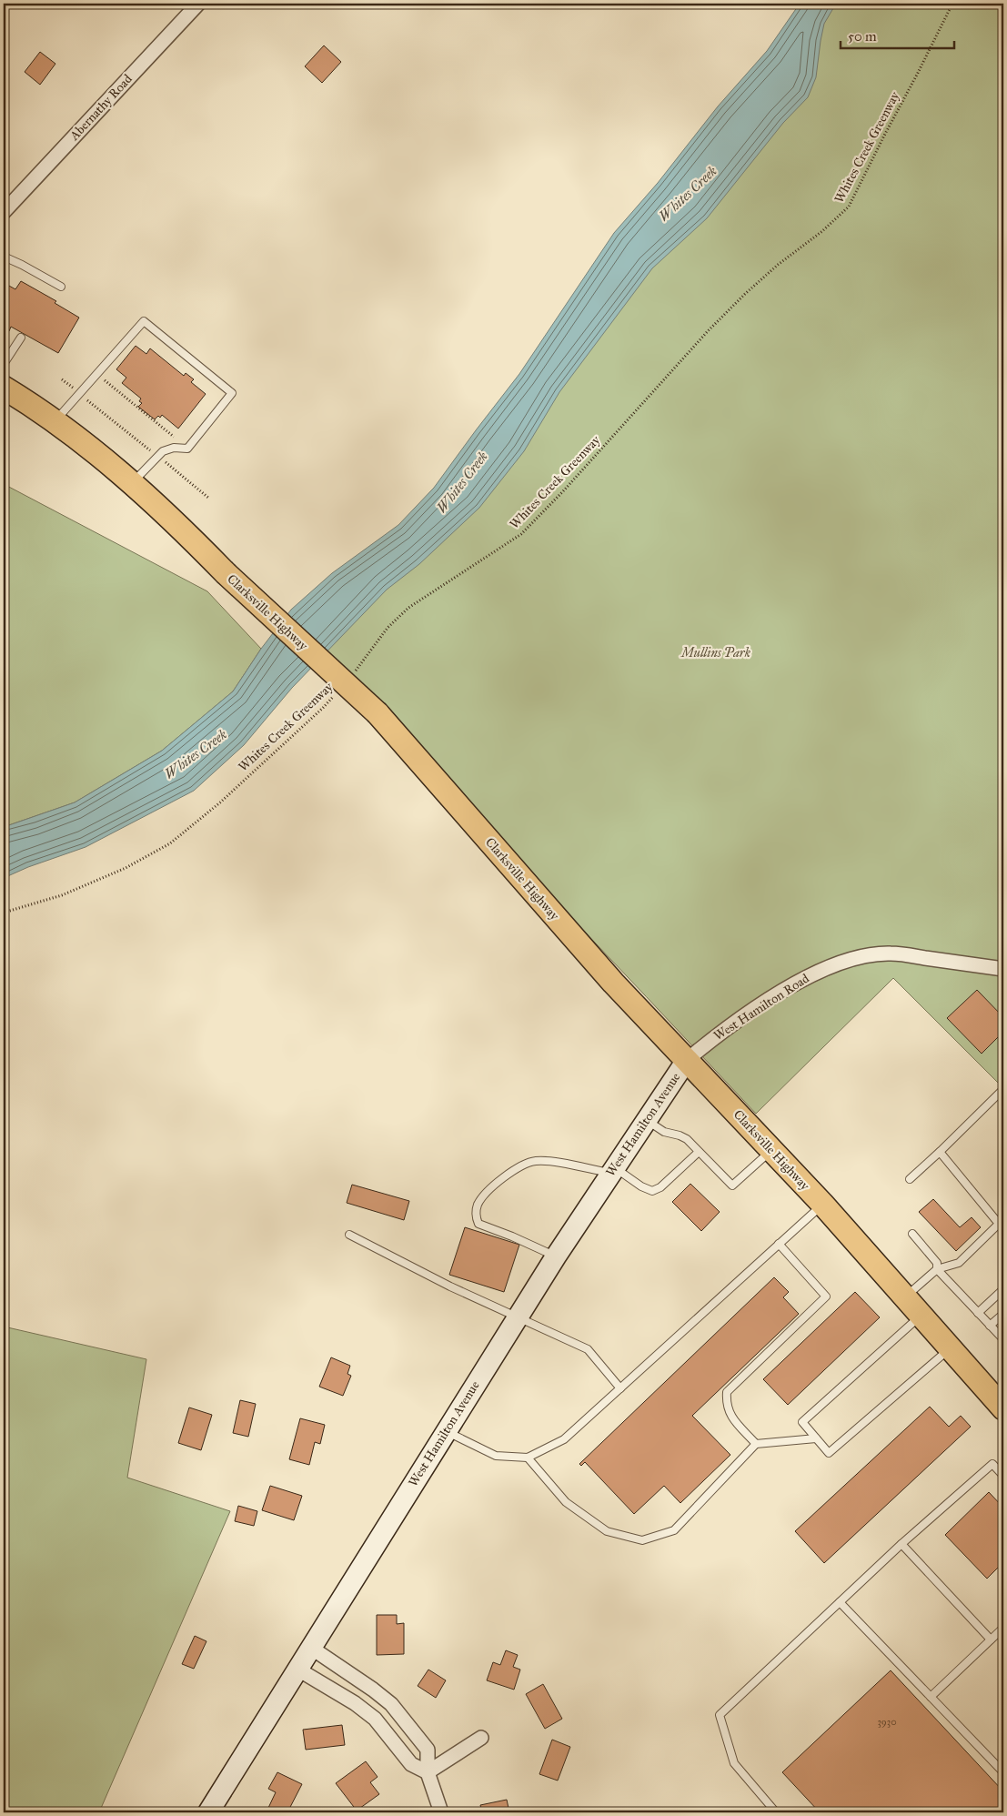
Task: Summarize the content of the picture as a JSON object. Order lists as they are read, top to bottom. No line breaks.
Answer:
{"streets":{"main road":["Clarksville Highway"],"street":["Abernathy Road","West Hamilton Road","West Hamilton Avenue"],"path":["Whites Creek Greenway"]},"crossings":[["Clarksville Highway","West Hamilton Road"],["Clarksville Highway","West Hamilton Avenue"],["West Hamilton Road","West Hamilton Avenue"]],"water":["Whites Creek"],"parks":["Mullins Park"],"house_numbers":["3930"],"scale_bar":"50 m"}
